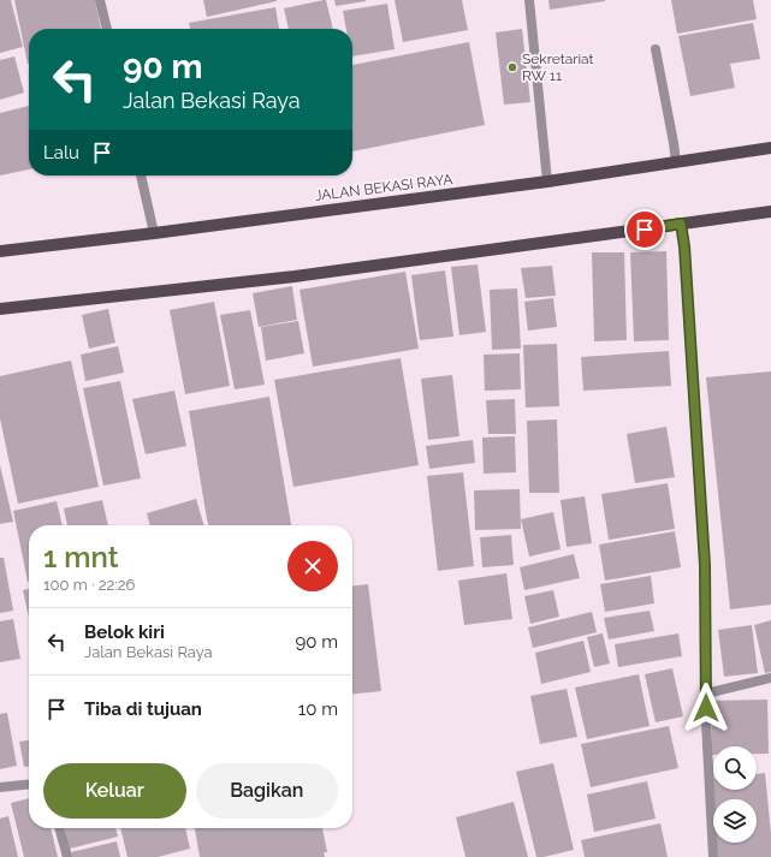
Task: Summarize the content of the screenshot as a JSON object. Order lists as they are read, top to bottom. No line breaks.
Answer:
{"streets":{"main road":["JALAN BEKASI RAYA"]},"places":["Sekretariat RW 11"],"page":{"turn":["90 m","Jalan Bekasi Raya"],"then":"Lalu","heading":["1 mnt","100 m · 22:26"],"list":[{"name":"Belok kiri","note":"Jalan Bekasi Raya","value":"90 m"},{"name":"Tiba di tujuan","value":"10 m"}],"buttons":["Keluar","Bagikan"]}}
